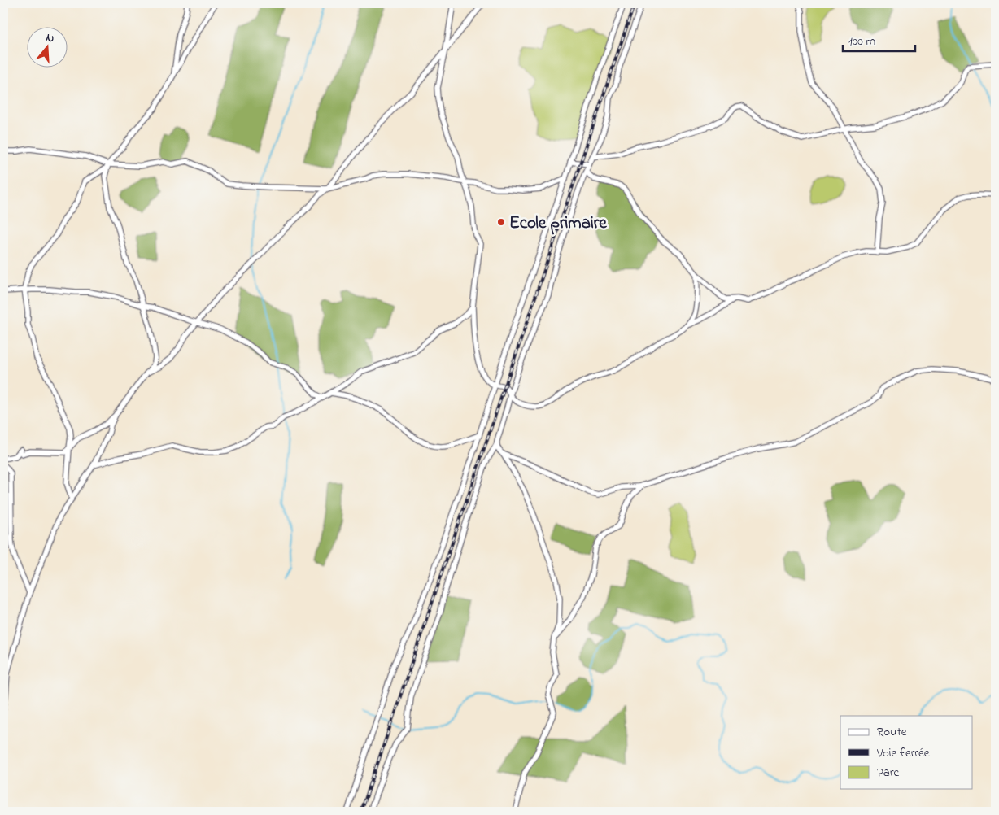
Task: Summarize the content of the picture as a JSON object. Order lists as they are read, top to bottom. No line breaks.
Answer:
{"places":["Ecole primaire"],"legend":["Route","Voie ferrée","Parc"],"scale_bar":"100 m","north":"top"}
